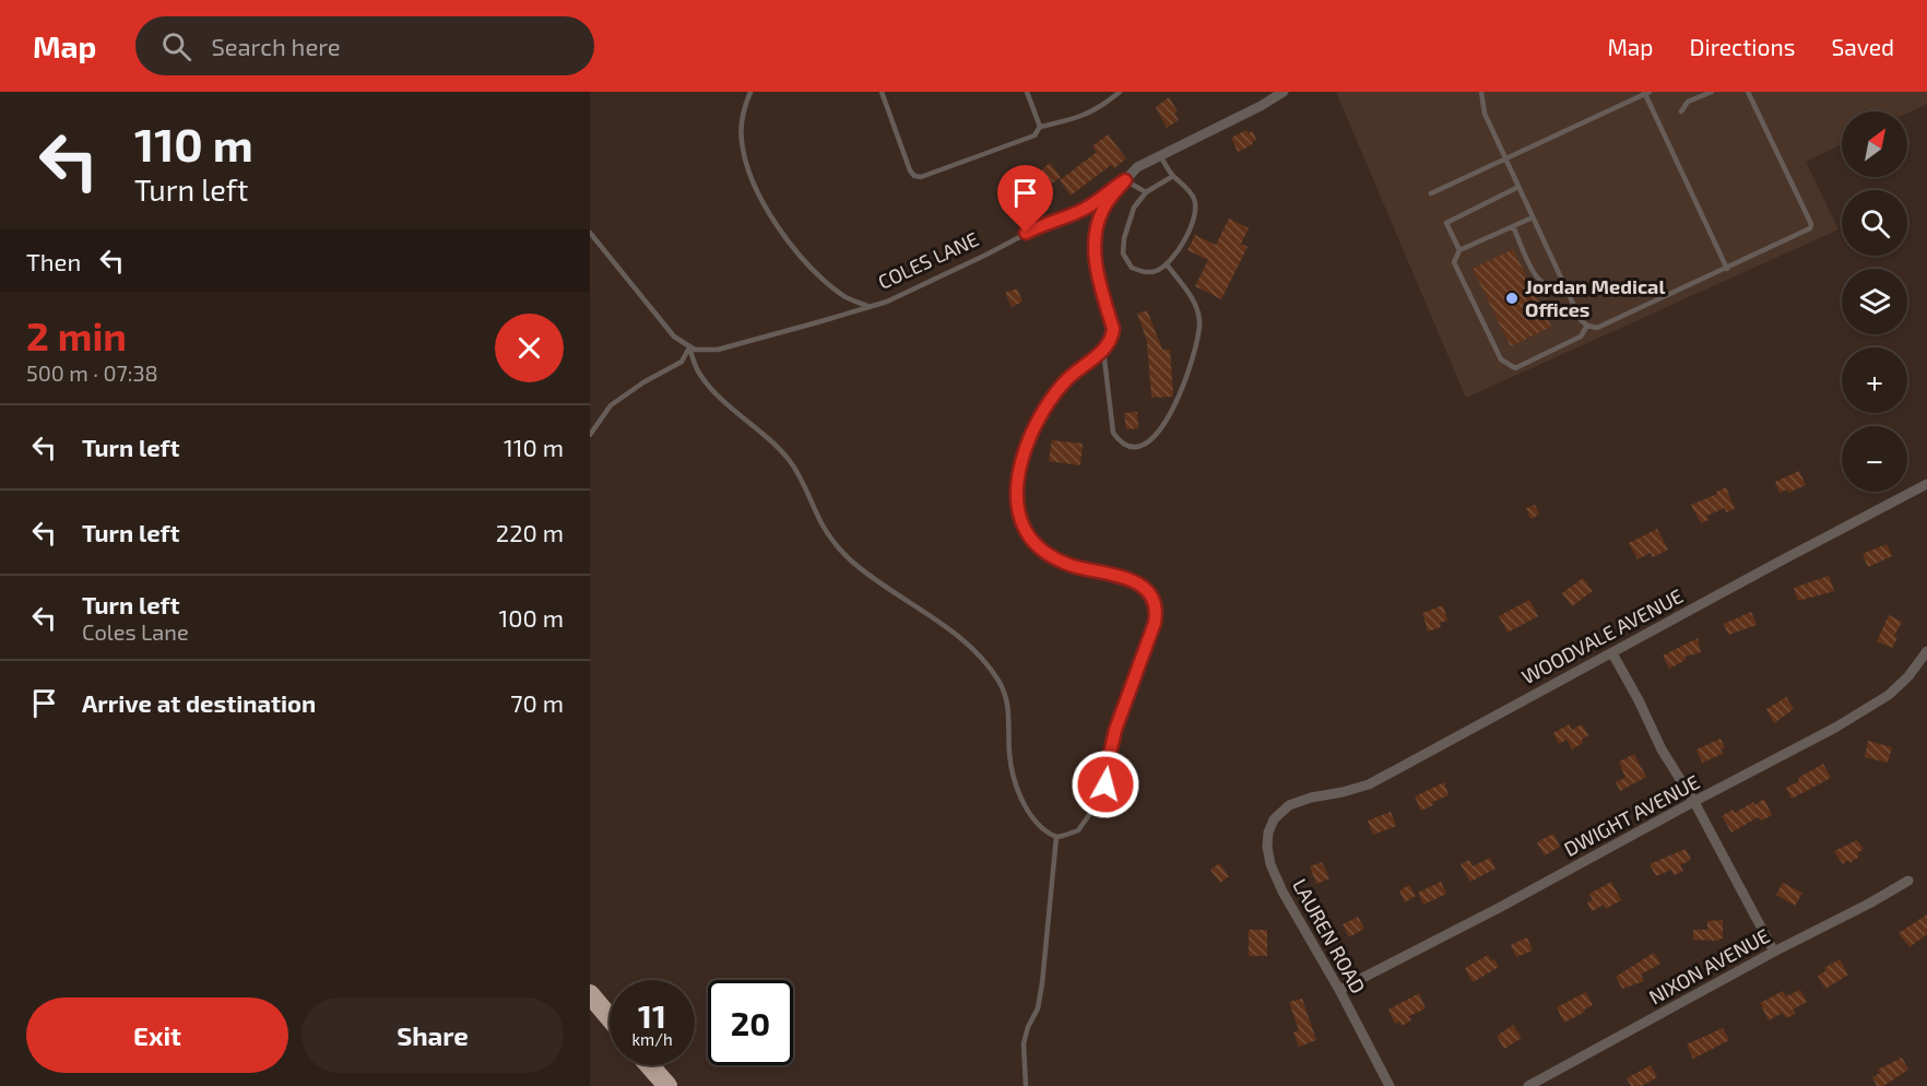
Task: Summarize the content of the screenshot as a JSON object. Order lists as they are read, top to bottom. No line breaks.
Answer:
{"streets":{"street":["COLES LANE","WOODVALE AVENUE","DWIGHT AVENUE","LAUREN ROAD","NIXON AVENUE"]},"crossings":[["WOODVALE AVENUE","LAUREN ROAD"],["DWIGHT AVENUE","LAUREN ROAD"]],"places":["Jordan Medical Offices"],"north":"top right","page":{"header":"Map","search":"Search here","nav":["Map","Directions","Saved"],"turn":["110 m","Turn left"],"map_buttons":["+","−"],"then":"Then","heading":["2 min","500 m · 07:38"],"list":[{"name":"Turn left","value":"110 m"},{"name":"Turn left","value":"220 m"},{"name":"Turn left","note":"Coles Lane","value":"100 m"},{"name":"Arrive at destination","value":"70 m"}],"speed":"11 km/h","limit":"20","buttons":["Exit","Share"]}}
